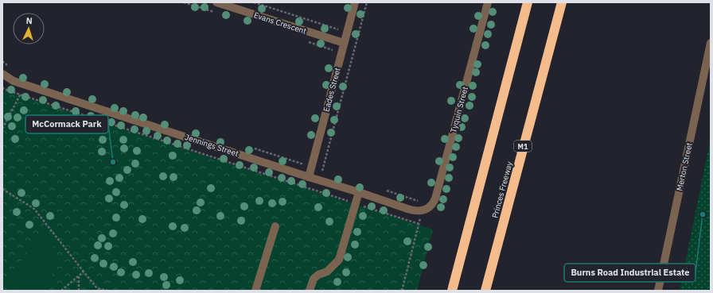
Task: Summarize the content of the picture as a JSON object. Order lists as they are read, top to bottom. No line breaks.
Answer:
{"streets":{"highway":["M1","Princes Freeway"],"street":["Evans Crescent","Eades Street","Tyquin Street","Jennings Street","Merton Street"]},"crossings":[["Evans Crescent","Eades Street"],["Eades Street","Jennings Street"],["Tyquin Street","Jennings Street"]],"places":["McCormack Park","Burns Road Industrial Estate"],"north":"top"}
